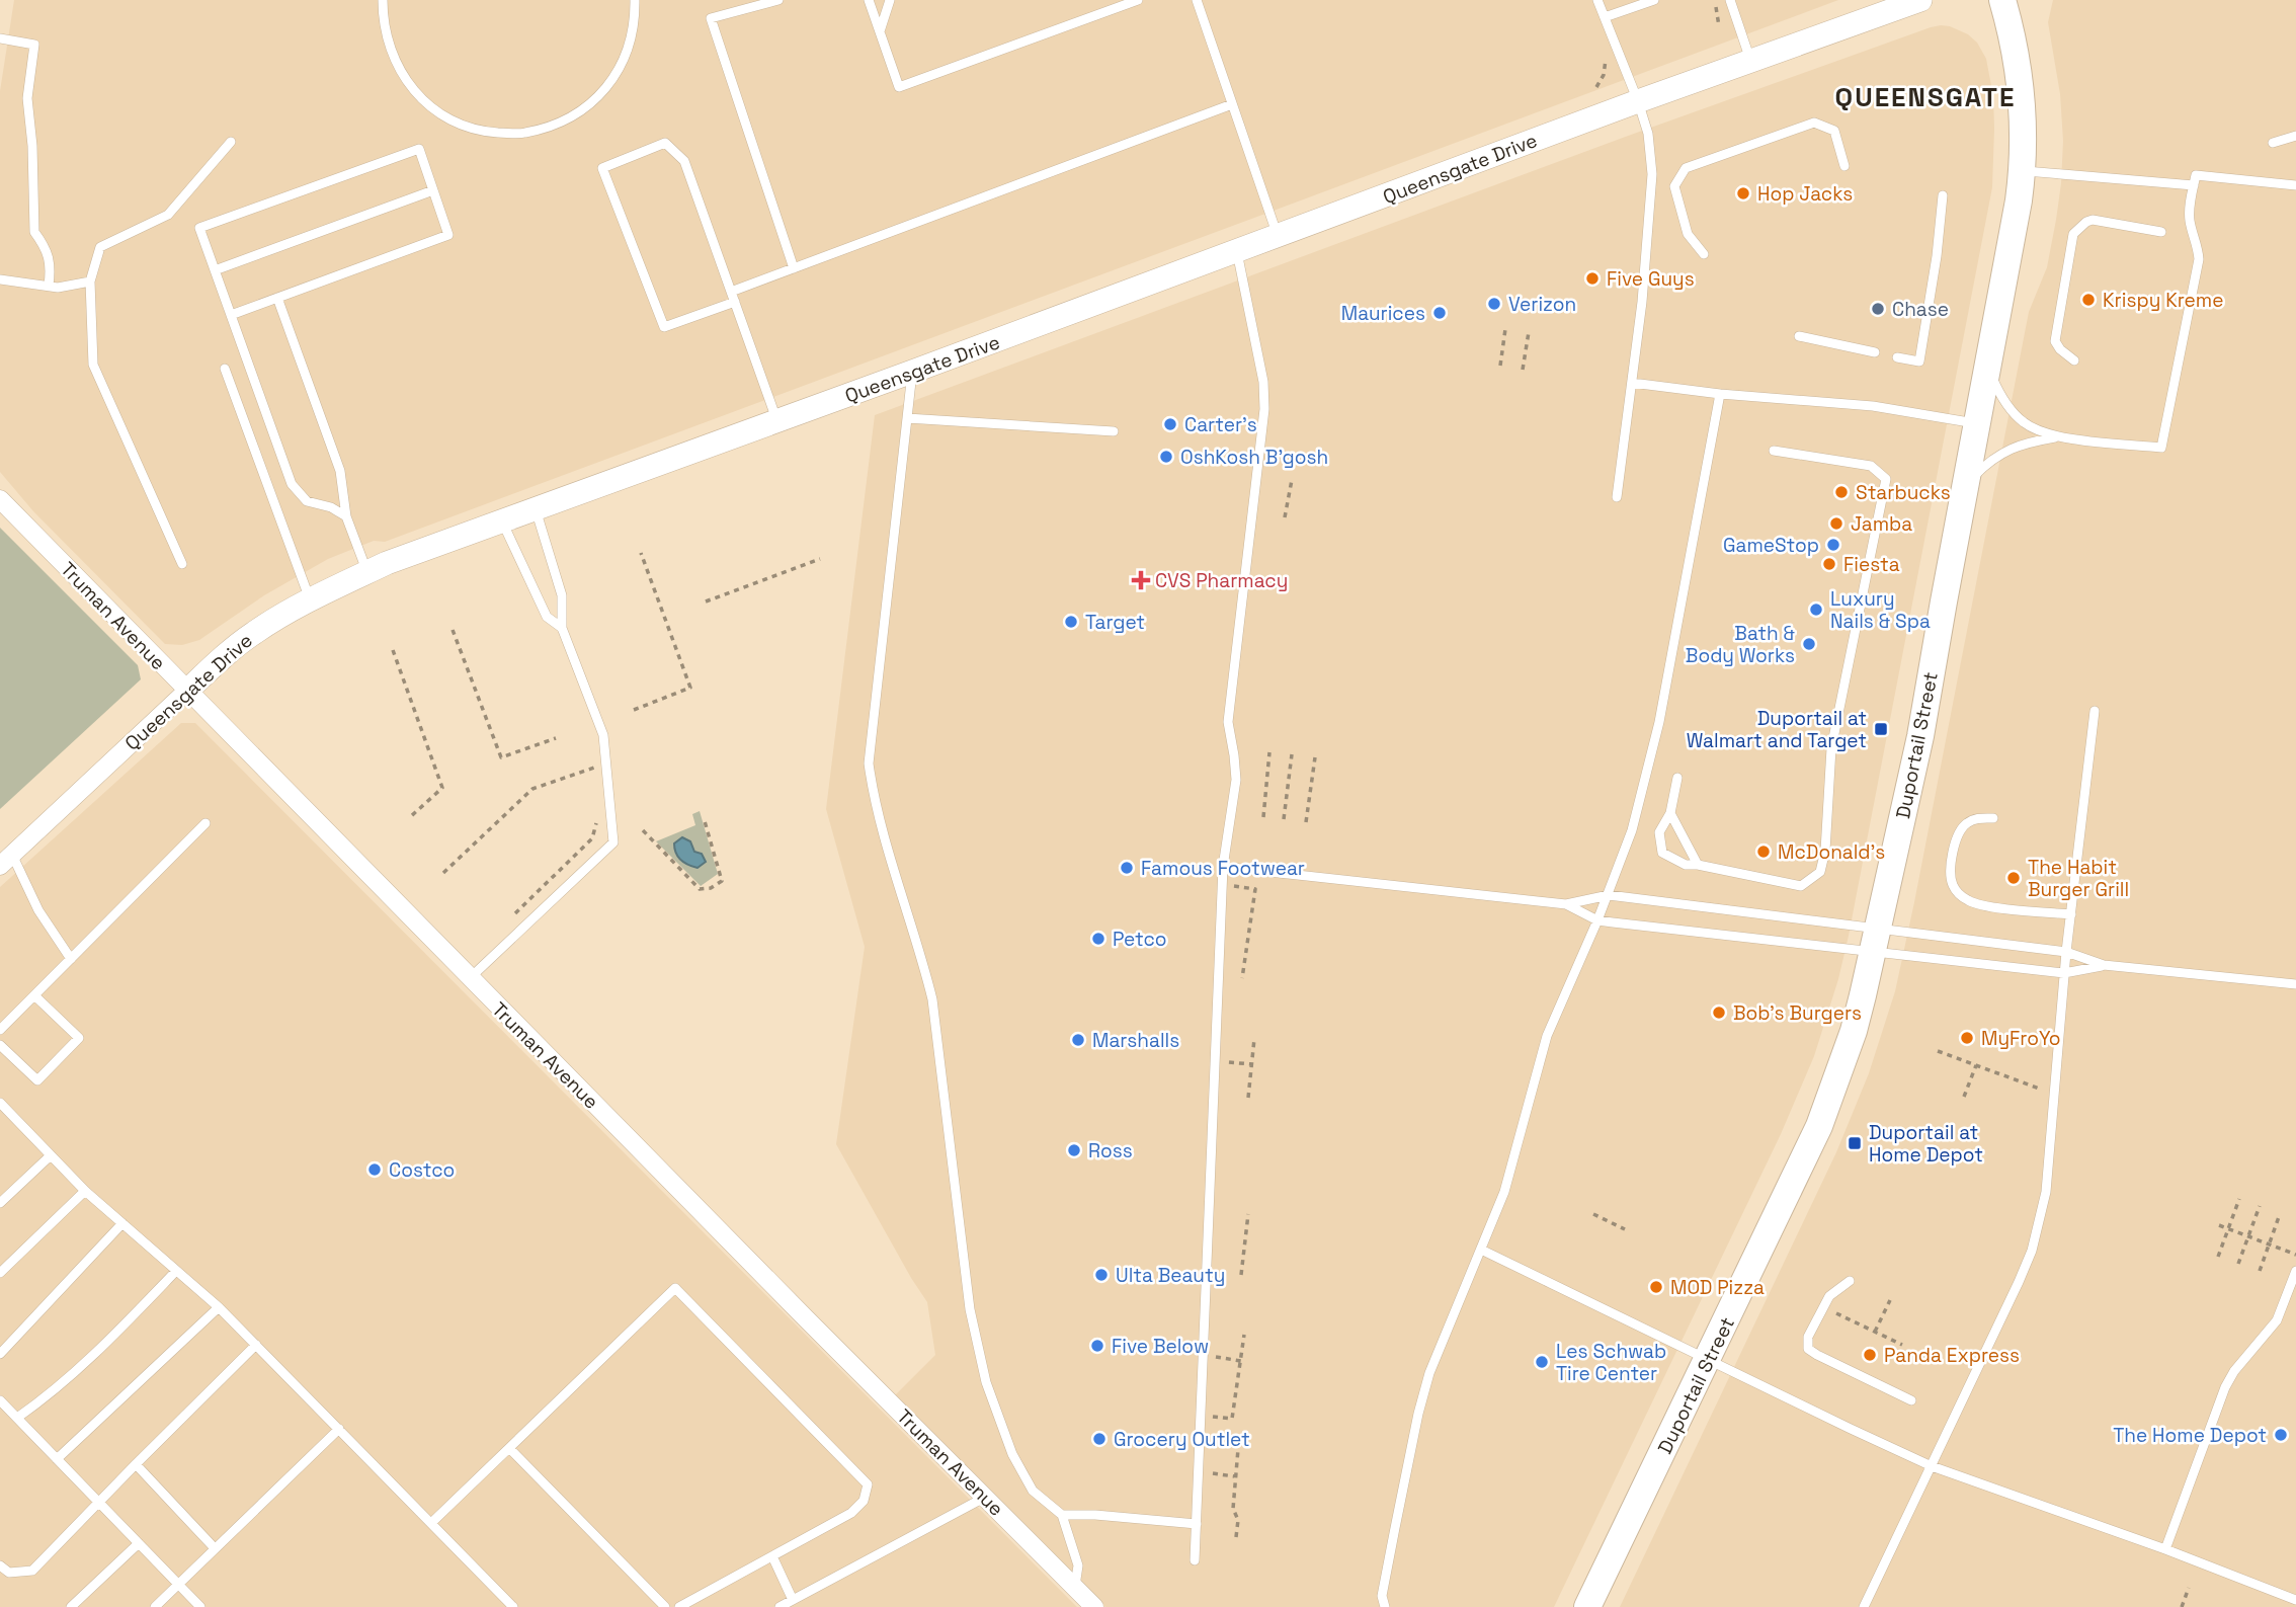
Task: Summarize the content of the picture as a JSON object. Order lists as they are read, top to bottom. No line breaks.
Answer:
{"streets":{"main road":["Duportail Street"],"street":["Queensgate Drive","Truman Avenue"]},"crossings":[["Queensgate Drive","Truman Avenue"]],"districts":["QUEENSGATE"],"places":{"other":["Hop Jacks","Five Guys","Krispy Kreme","Verizon","Chase","Maurices","Carter's","OshKosh B'gosh","Starbucks","Jamba","GameStop","Fiesta","Luxury Nails & Spa","Target","Bath & Body Works","McDonald's","Famous Footwear","The Habit Burger Grill","Petco","Bob's Burgers","MyFroYo","Marshalls","Ross","Costco","Ulta Beauty","MOD Pizza","Five Below","Panda Express","Les Schwab Tire Center","The Home Depot","Grocery Outlet"],"health":["CVS Pharmacy"],"transit":["Duportail at Walmart and Target","Duportail at Home Depot"]}}
